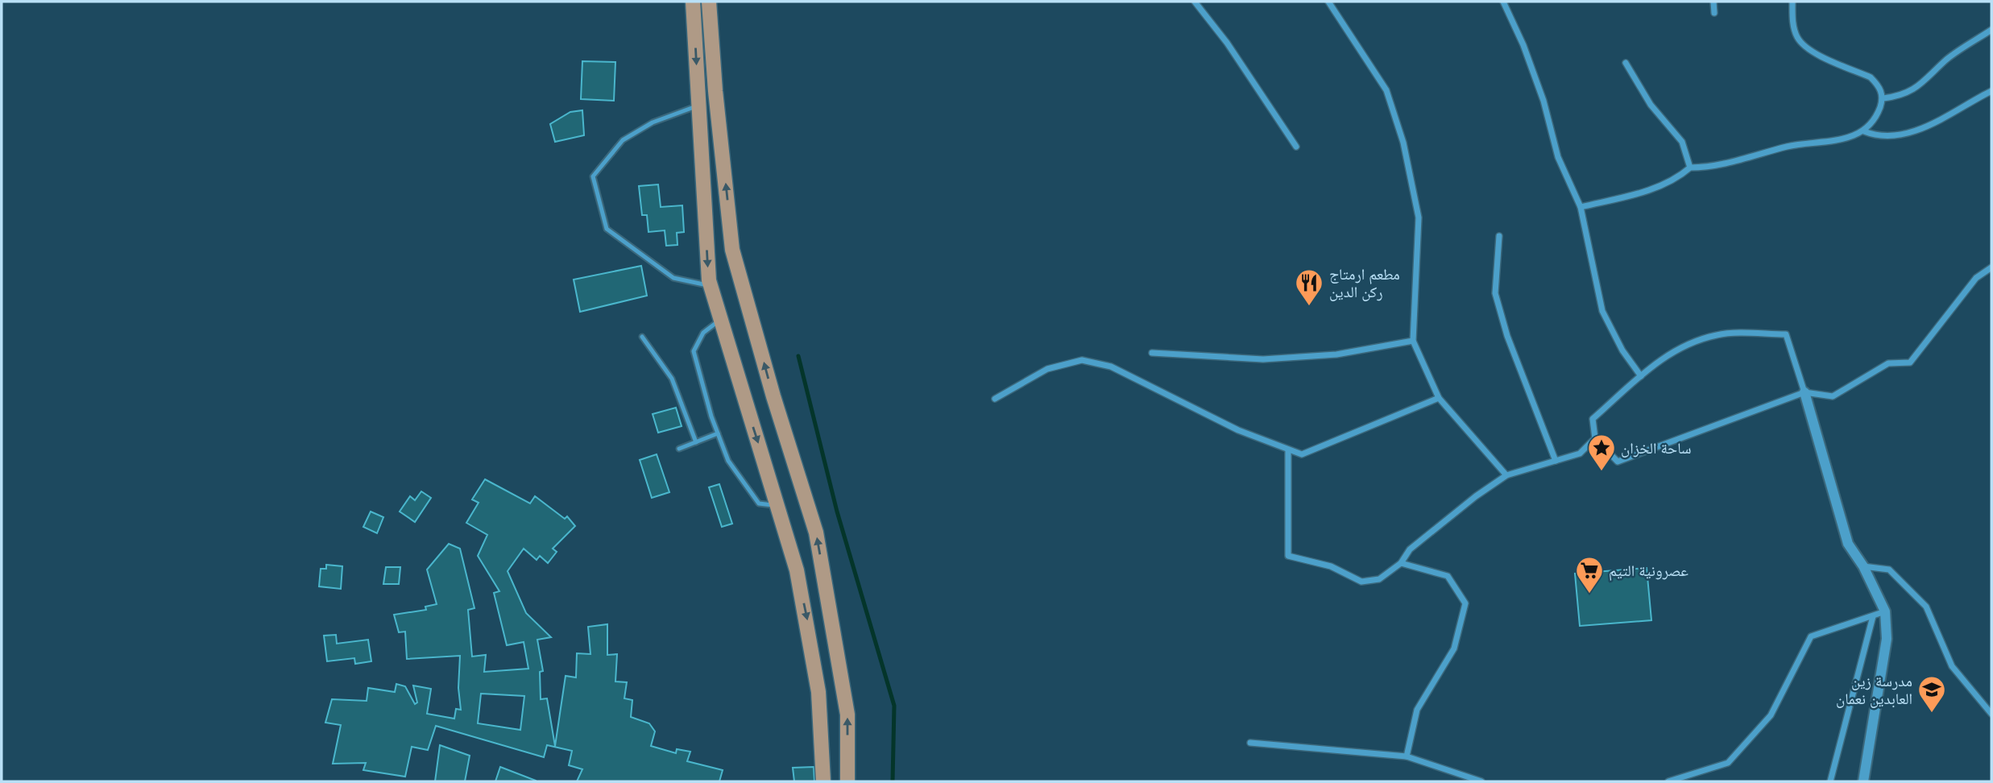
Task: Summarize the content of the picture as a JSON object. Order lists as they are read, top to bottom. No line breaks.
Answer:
{"places":{"restaurant":["مطعم ارمتاج ركن الدين"],"place":["ساحة الخزان"],"supermarket":["عصرونية التيم"],"school or university":["مدرسة زين العابدين نعمان"]}}
